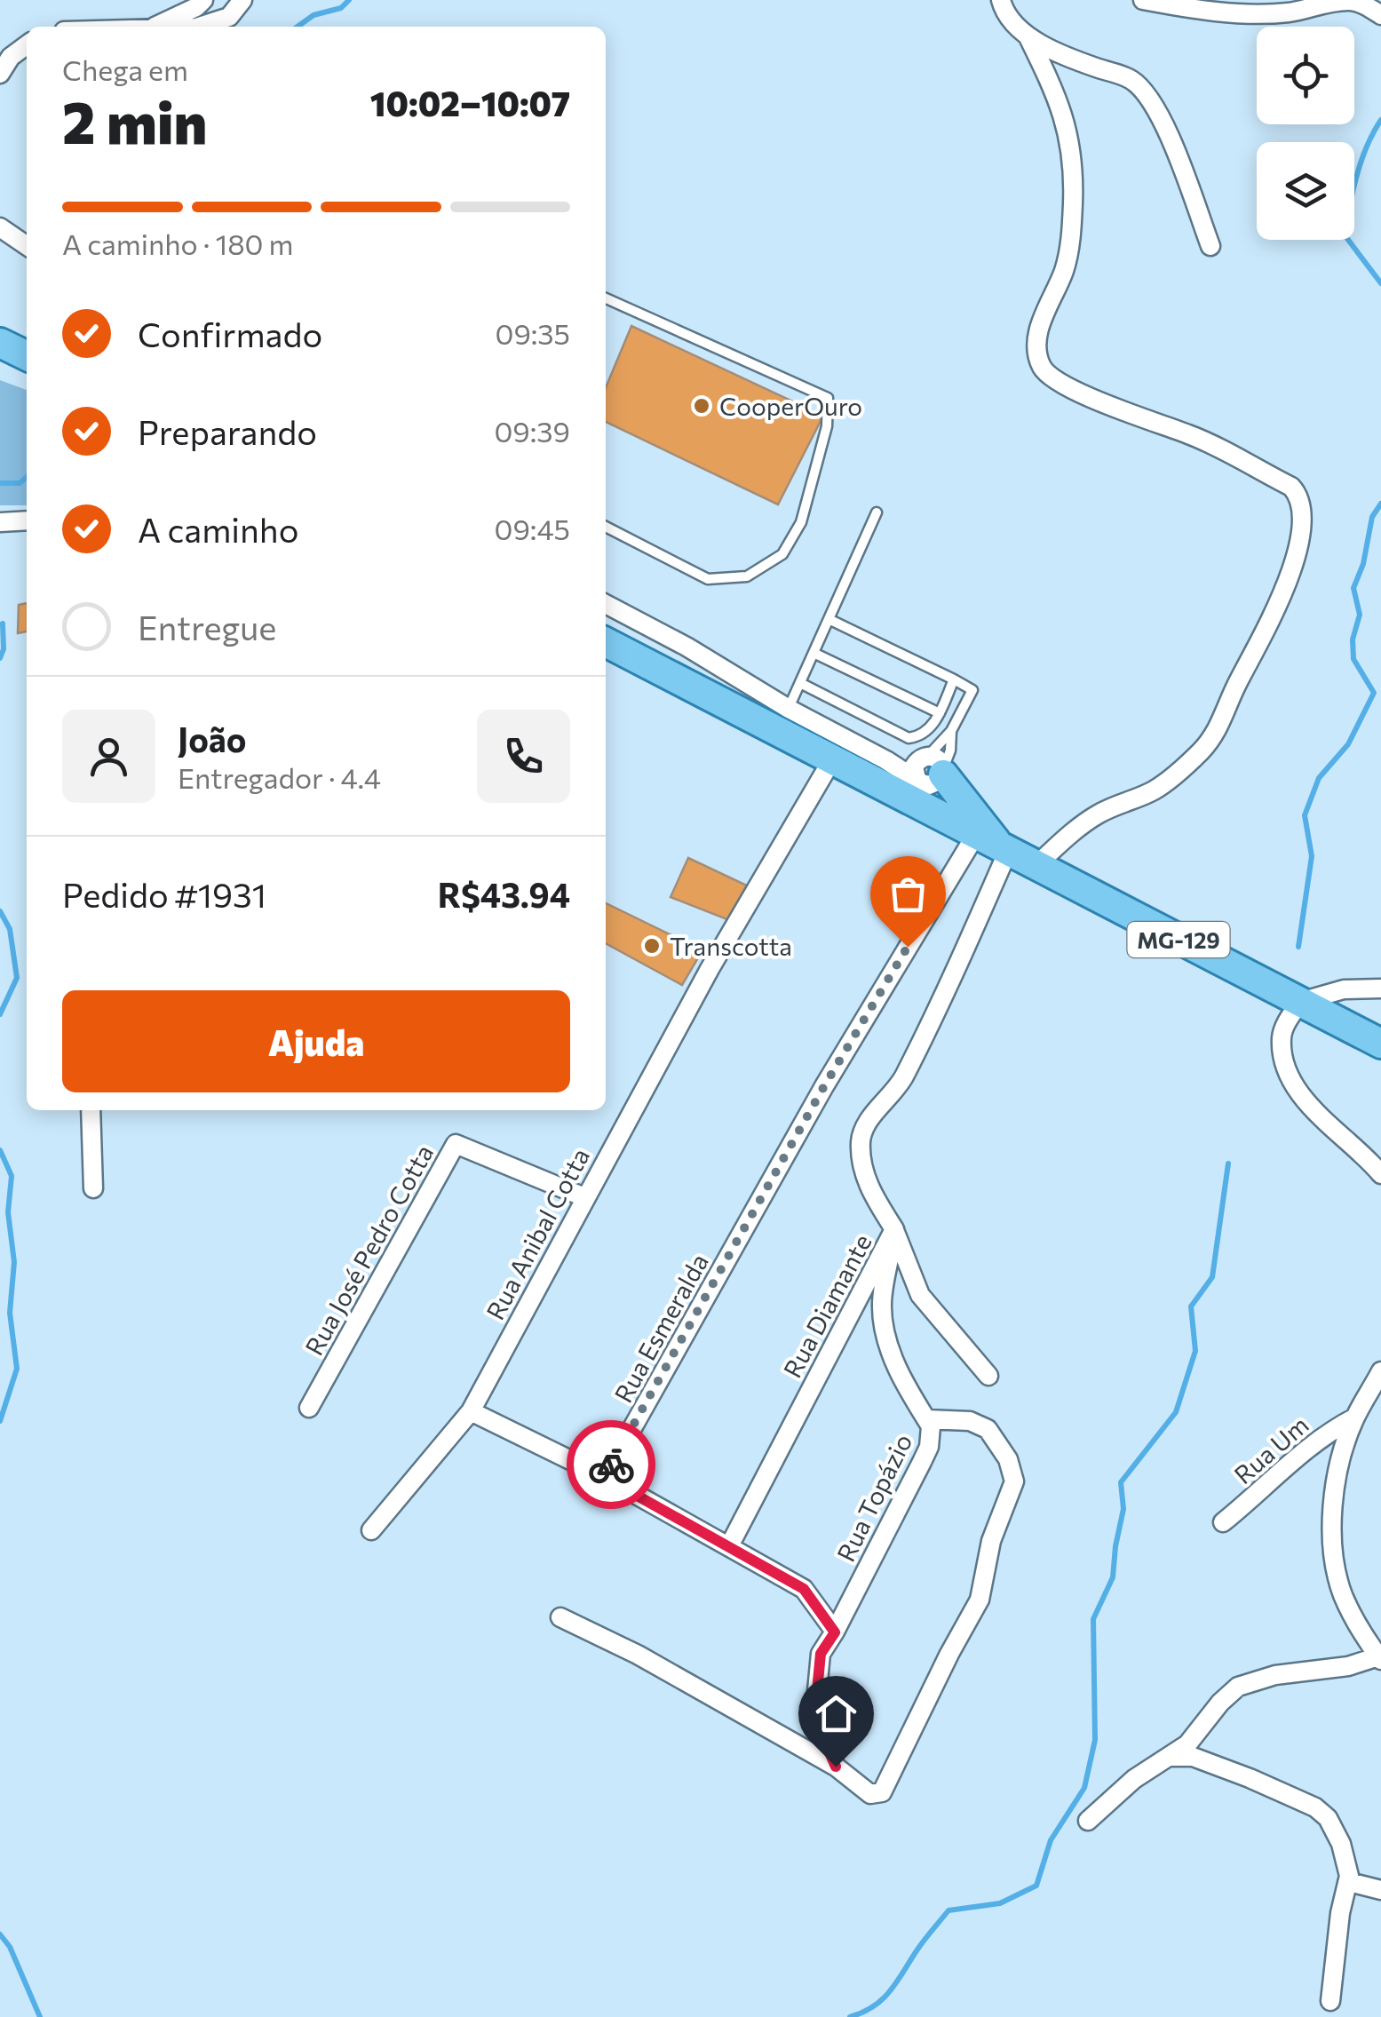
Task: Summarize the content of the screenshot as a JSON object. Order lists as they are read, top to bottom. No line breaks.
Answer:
{"streets":{"main road":["MG-129"],"street":["Rua Anibal Cotta","Rua José Pedro Cotta","Rua Diamante","Rua Esmeralda","Rua Um","Rua Topázio"]},"crossings":[["MG-129","Rua Anibal Cotta"],["MG-129","Rua Diamante"],["MG-129","Rua Esmeralda"],["Rua Anibal Cotta","Rua José Pedro Cotta"],["Rua Diamante","Rua Esmeralda"],["Rua Diamante","Rua Topázio"]],"places":["CooperOuro","Transcotta"],"page":{"heading":["2 min","Chega em","10:02–10:07"],"panel":["João","Entregador · 4.4","Pedido #1931","R$43.94"],"bar":"A caminho · 180 m","list":[["Confirmado","09:35"],["Preparando","09:39"],["A caminho","09:45"],"Entregue"],"buttons":"Ajuda"}}
